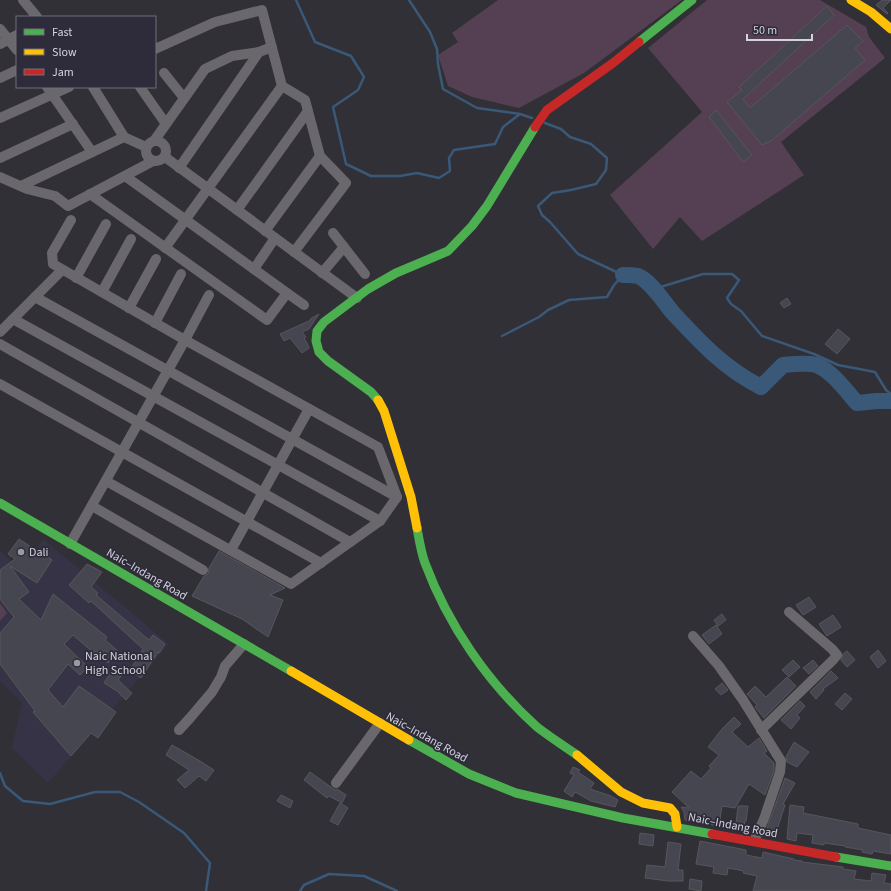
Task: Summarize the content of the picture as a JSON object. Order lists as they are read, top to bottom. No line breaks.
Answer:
{"streets":{"street":["Naic–Indang Road"]},"places":["Dali","Naic National High School"],"legend":["Fast","Slow","Jam"],"scale_bar":"50 m"}
